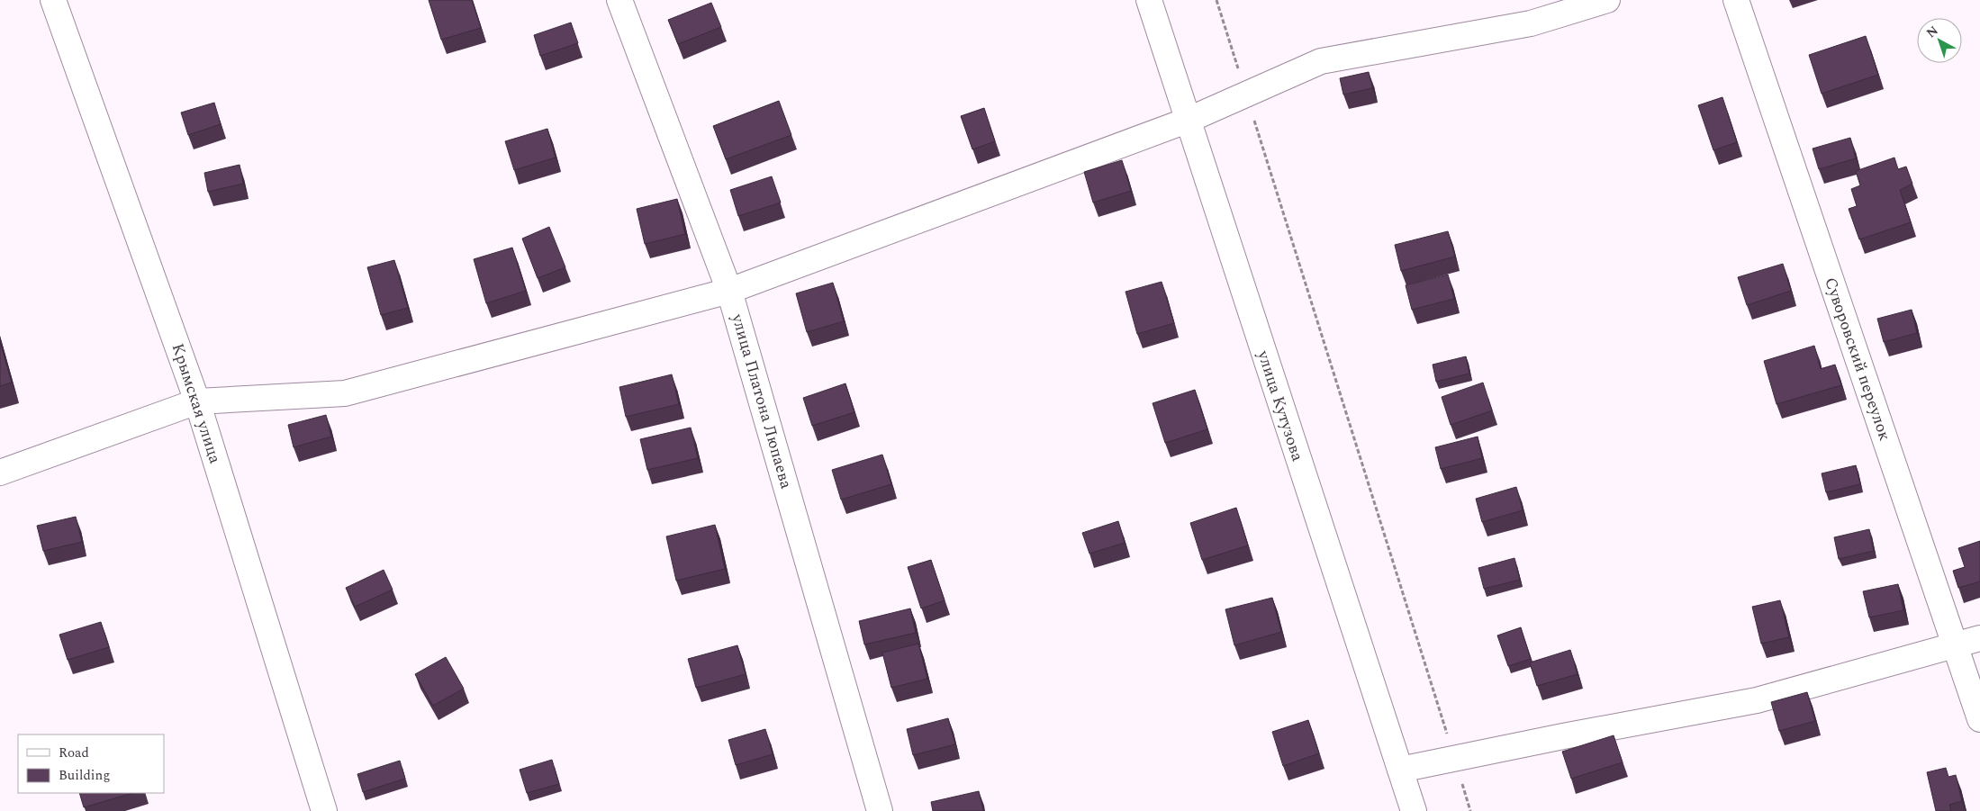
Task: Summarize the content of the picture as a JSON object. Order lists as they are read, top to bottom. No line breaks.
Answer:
{"streets":{"street":["Суворовский переулок","улица Платона Люпаева","Крымская улица","улица Кутузова"]},"legend":["Road","Building"],"north":"top left"}
